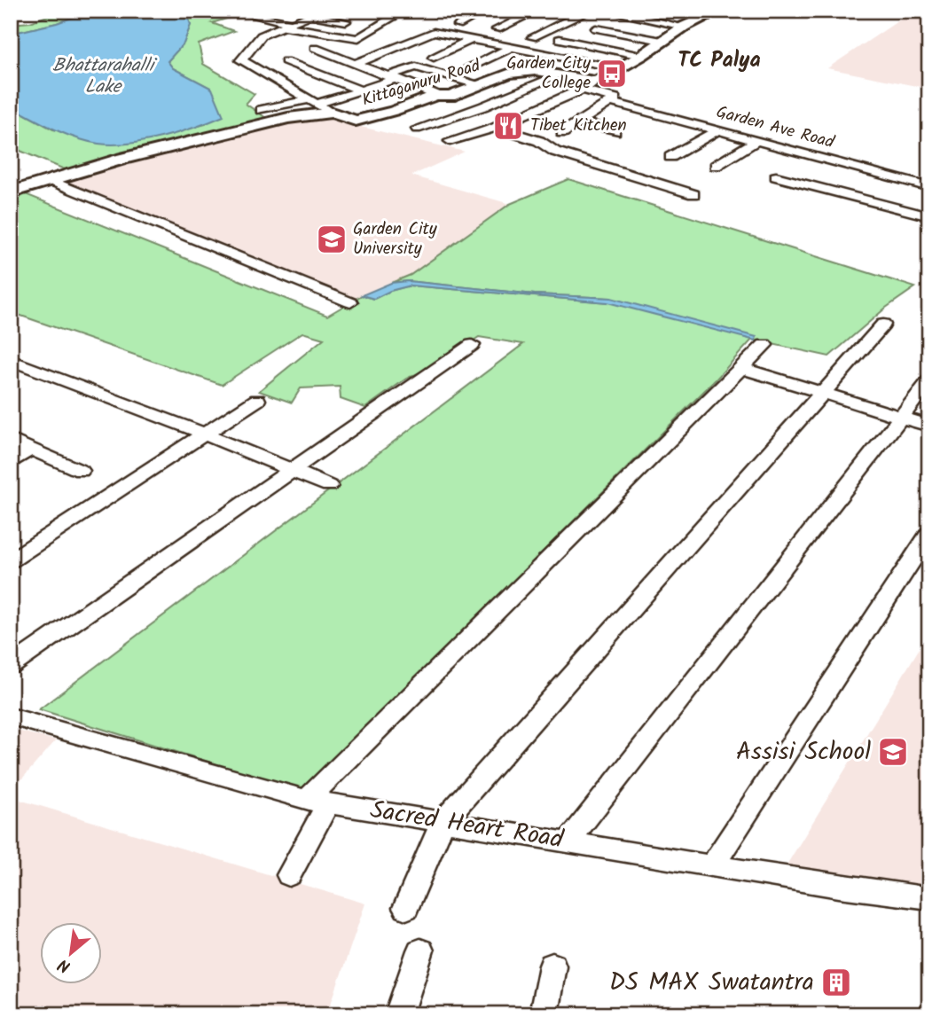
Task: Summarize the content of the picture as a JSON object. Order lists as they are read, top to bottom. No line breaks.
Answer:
{"streets":{"street":["Kittaganuru Road","Garden Ave Road","Sacred Heart Road"]},"districts":["TC Palya"],"water":["Bhattarahalli Lake"],"places":{"bus stop":["Garden City College"],"restaurant":["Tibet Kitchen"],"school or university":["Garden City University","Assisi School"],"building":["DS MAX Swatantra"]},"north":"bottom left"}
